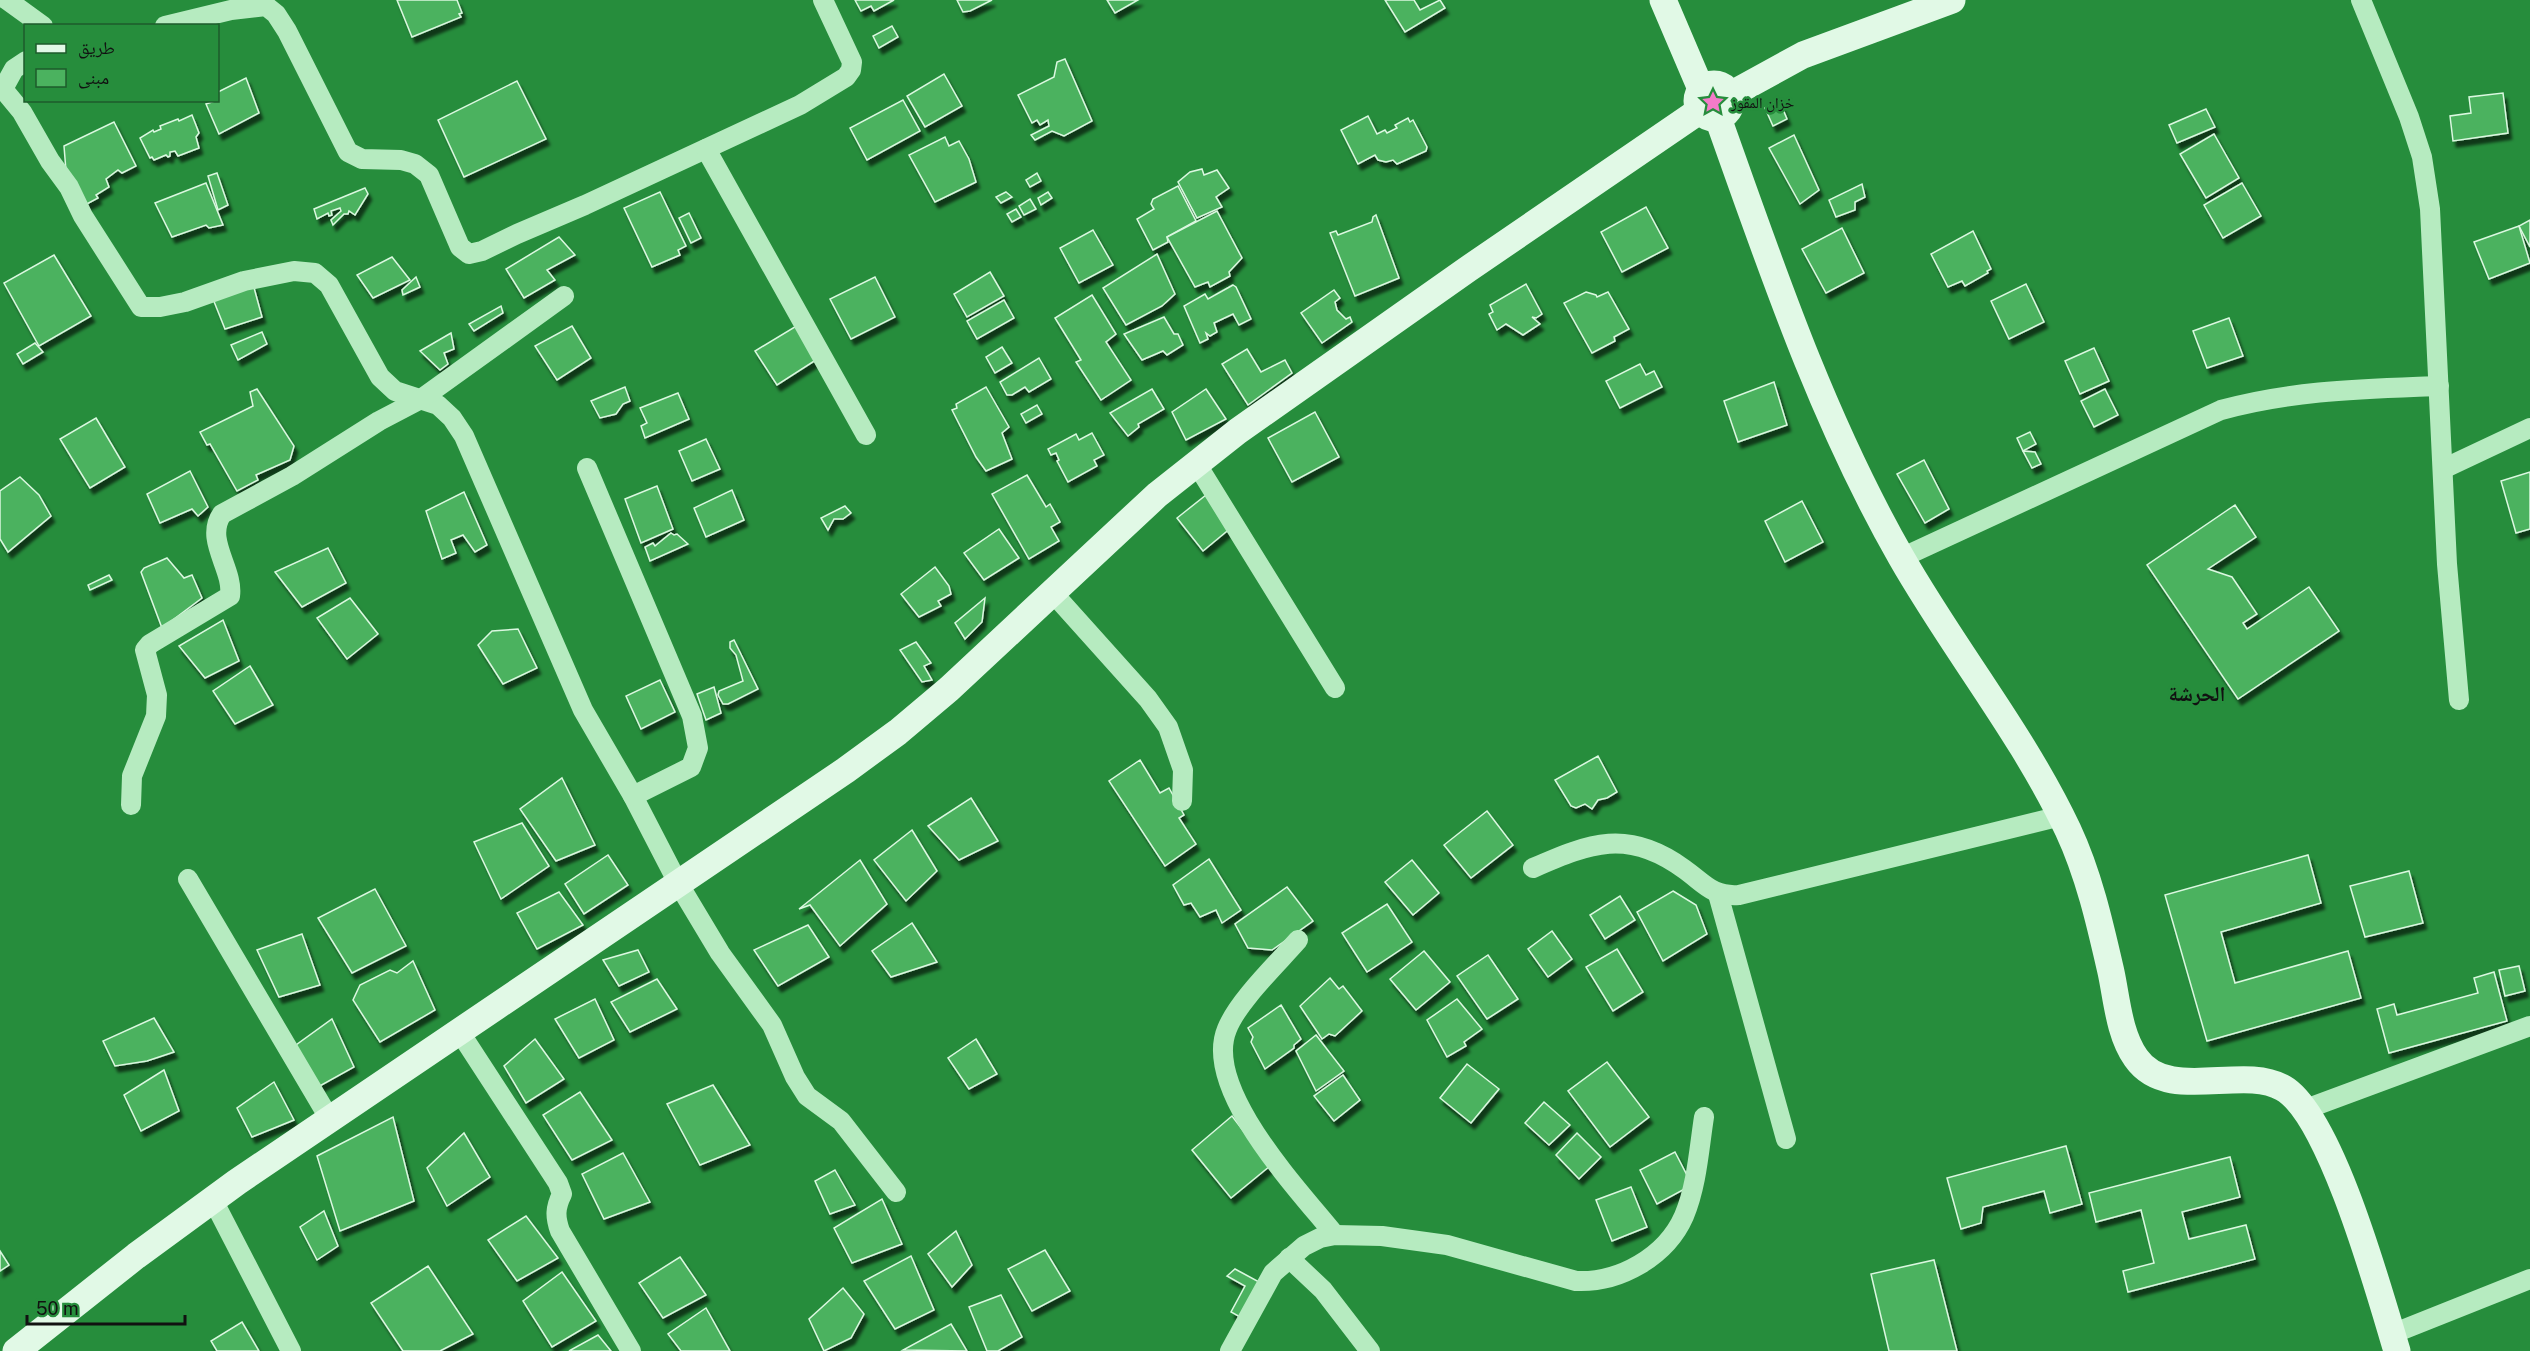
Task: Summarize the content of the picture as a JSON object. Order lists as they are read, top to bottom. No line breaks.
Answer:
{"districts":["الحرشة"],"places":{"place":["خزان المقوز"]},"legend":["طريق","مبنى"],"scale_bar":"50 m"}
